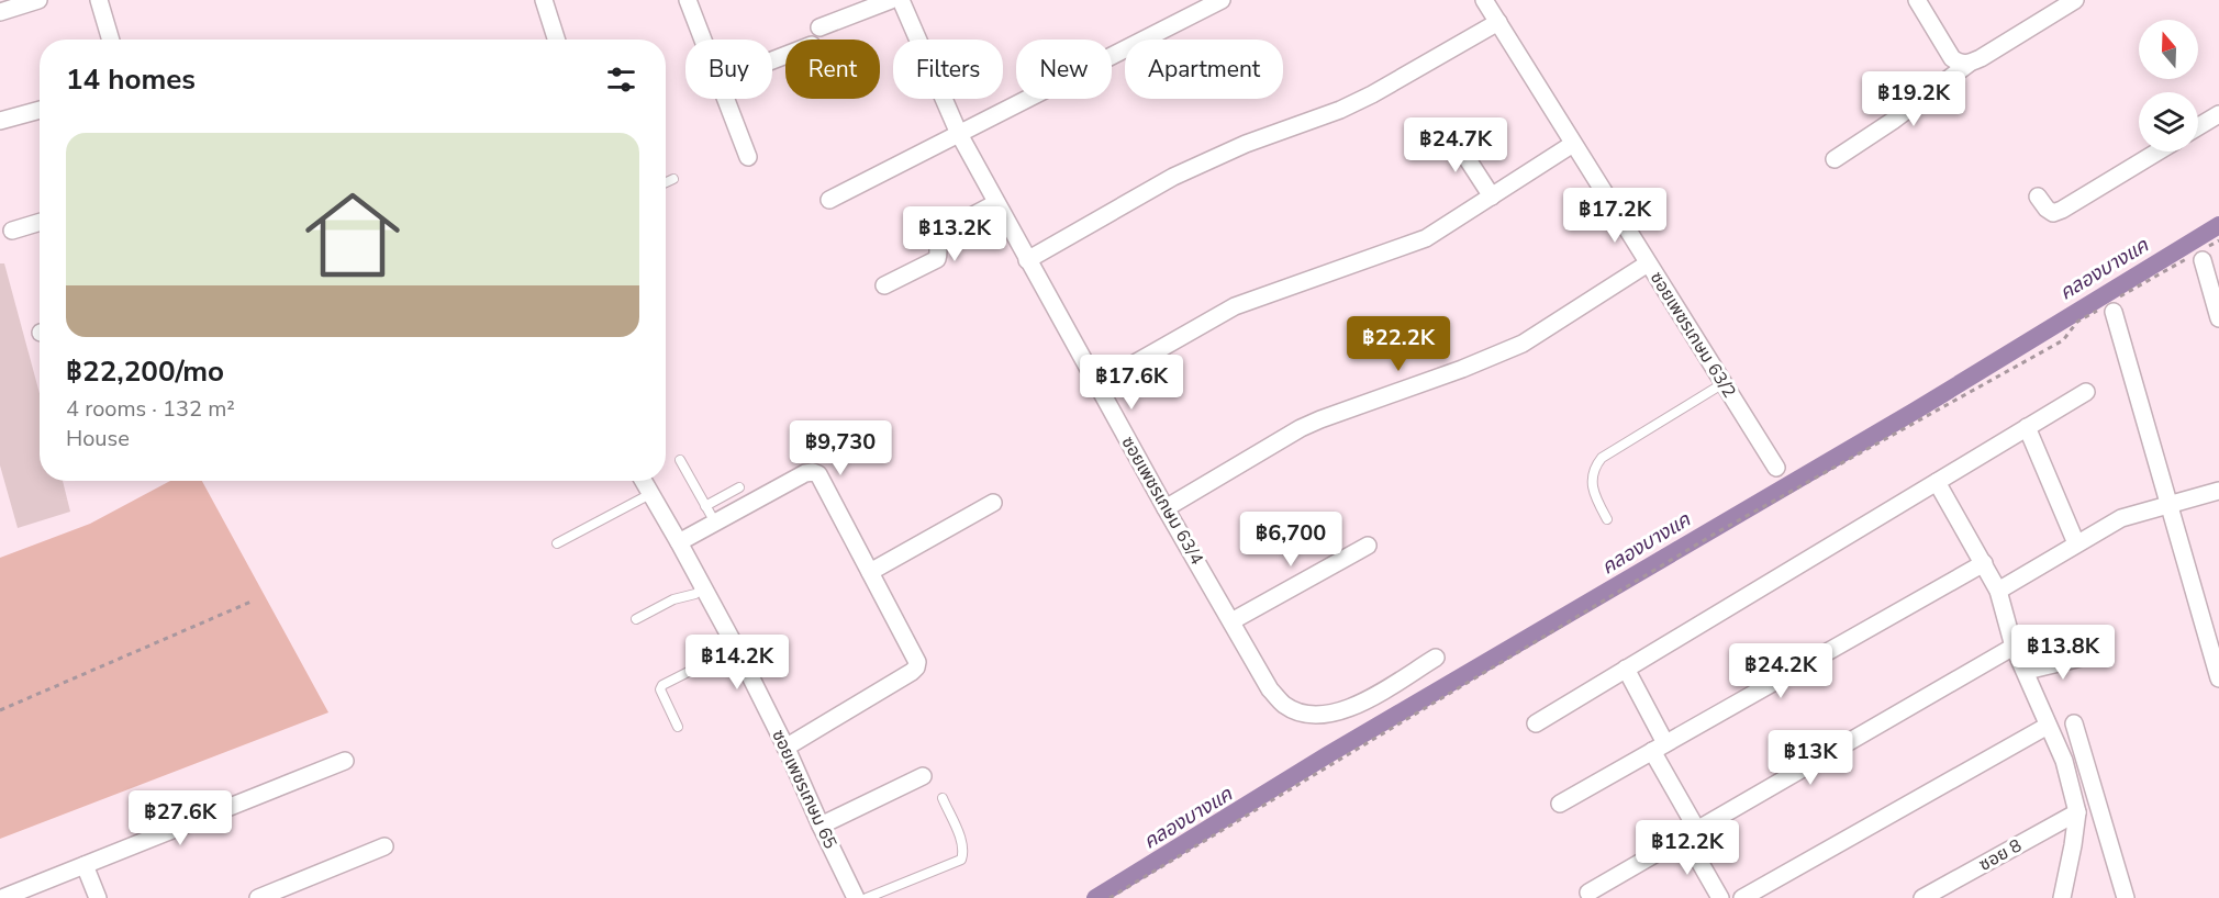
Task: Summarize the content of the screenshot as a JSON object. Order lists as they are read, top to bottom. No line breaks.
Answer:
{"streets":{"street":["ซอยเพชรเกษม 63/2","ซอยเพชรเกษม 63/4","ซอยเพชรเกษม 65","ซอย 8"]},"water":["คลองบางแค"],"north":"top","page":{"chip":["Buy","Rent","Filters","New","Apartment"],"heading":"14 homes","price":["฿19.2K","฿24.7K","฿17.2K","฿13.2K","฿22.2K","฿17.6K","฿9,730","฿6,700","฿13.8K","฿14.2K","฿24.2K","฿13K","฿27.6K","฿12.2K"],"list":[{"name":"฿22,200/mo","note":"4 rooms · 132 m² · House"}]}}
